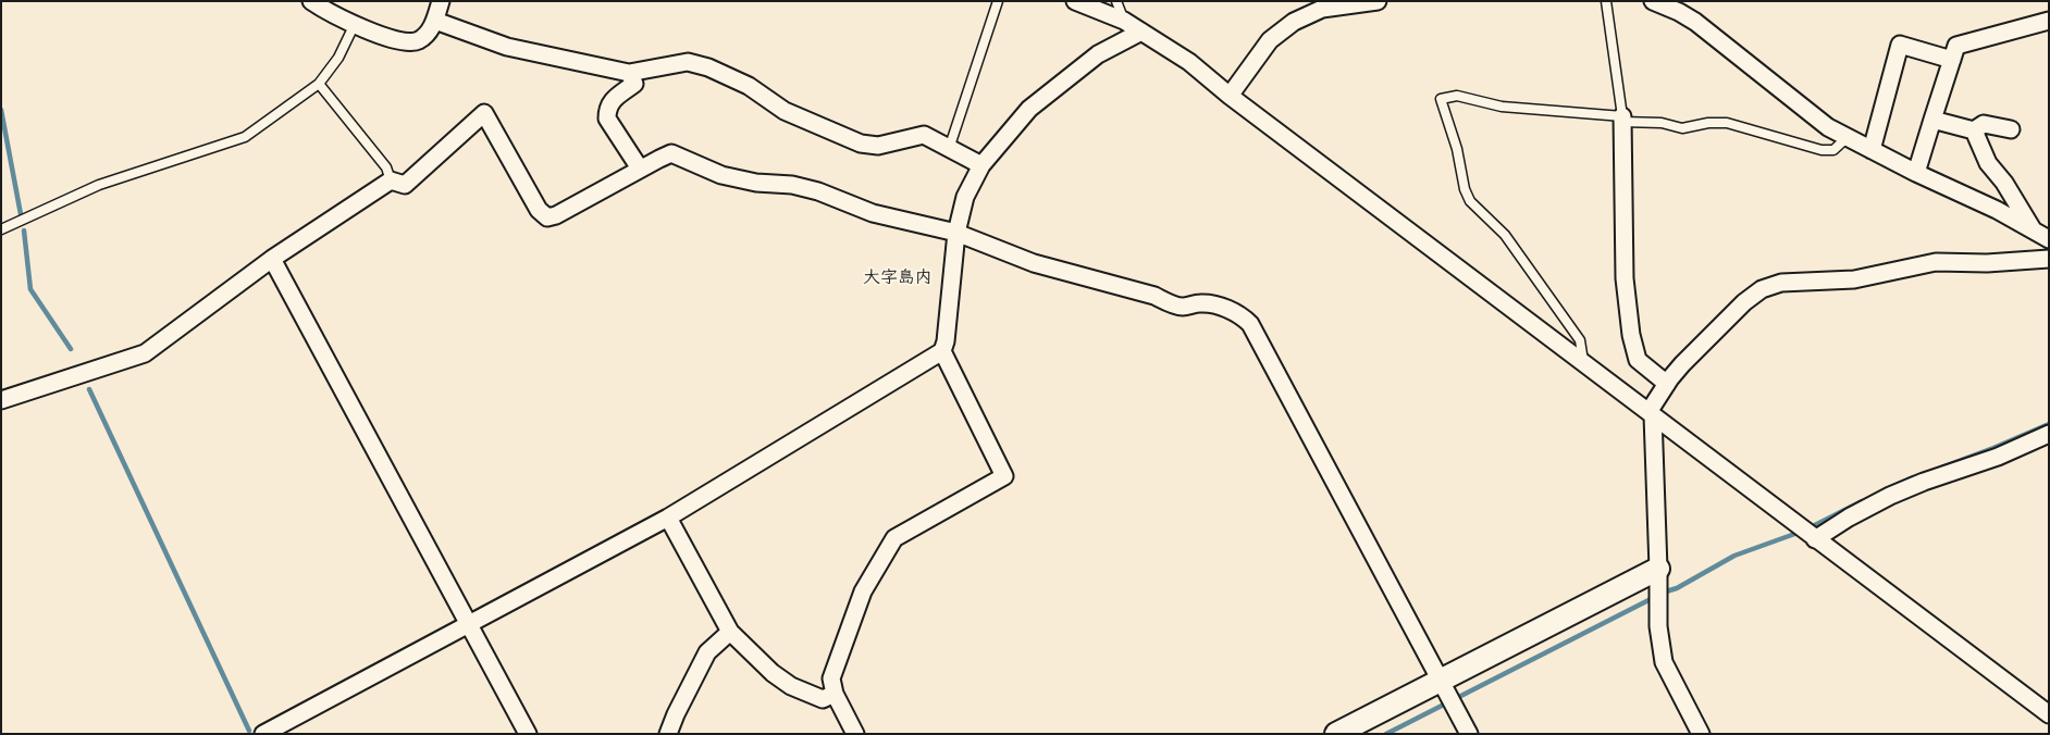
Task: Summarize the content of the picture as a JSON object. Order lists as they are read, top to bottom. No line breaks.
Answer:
{"districts":["大字島内"]}
